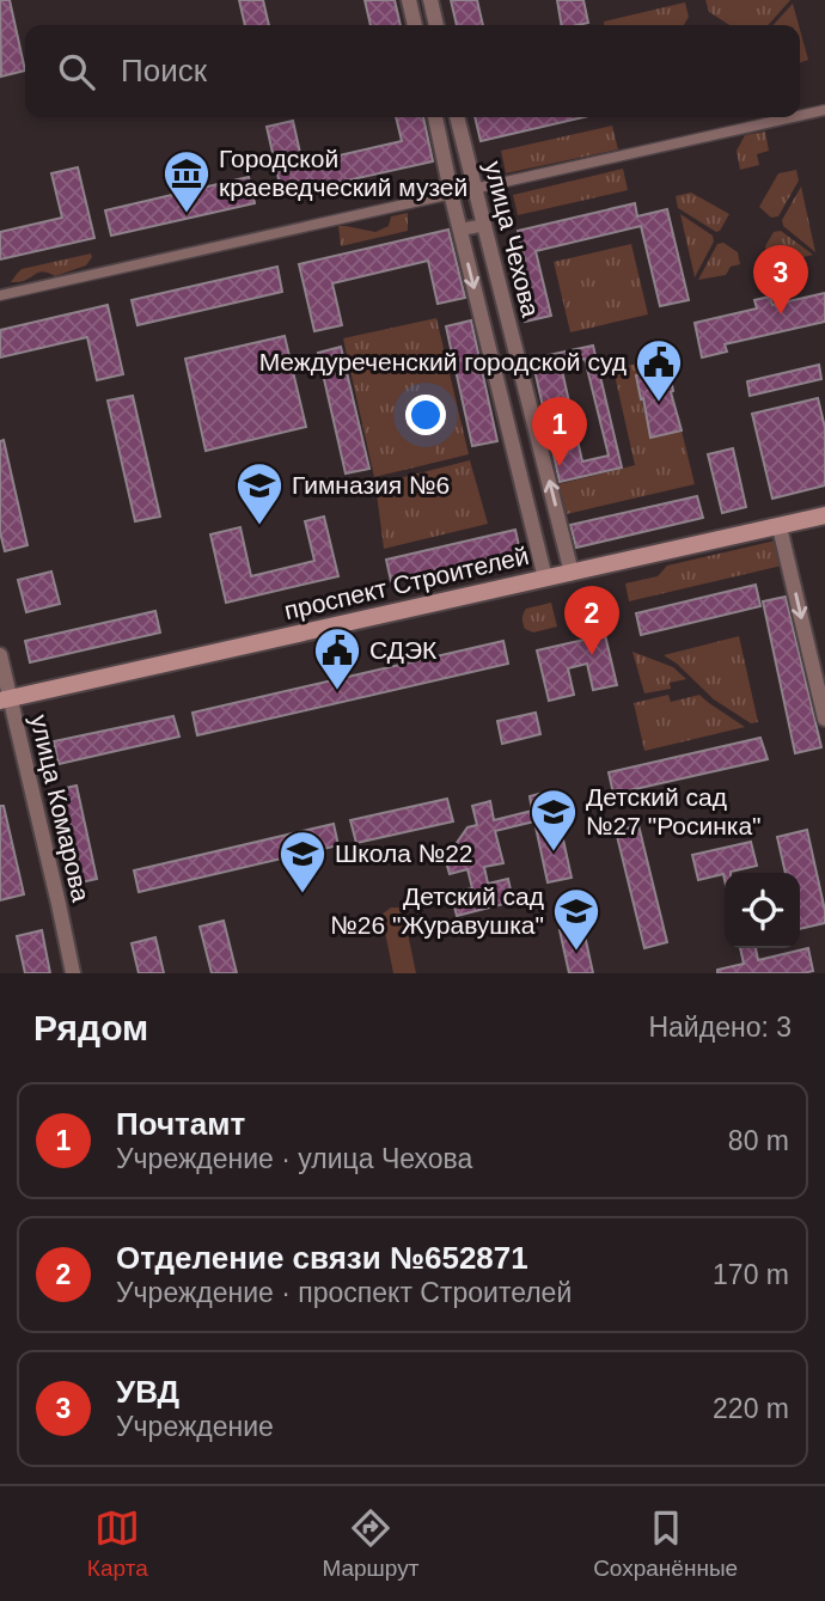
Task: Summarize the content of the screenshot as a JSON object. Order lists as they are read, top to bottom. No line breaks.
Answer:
{"streets":{"main road":["проспект Строителей"],"street":["улица Чехова","улица Комарова"]},"crossings":[["улица Чехова","проспект Строителей"],["проспект Строителей","улица Комарова"]],"places":{"museum":["Городской краеведческий музей"],"public building":["Междуреченский городской суд","СДЭК"],"school or university":["Гимназия №6","Детский сад №27 \"Росинка\"","Школа №22","Детский сад №26 \"Журавушка\""]},"page":{"search":"Поиск","pins":["3","1","2"],"heading":["Рядом","Найдено: 3"],"list":[{"mark":"1","name":"Почтамт","note":"Учреждение · улица Чехова","value":"80 m"},{"mark":"2","name":"Отделение связи №652871","note":"Учреждение · проспект Строителей","value":"170 m"},{"mark":"3","name":"УВД","note":"Учреждение","value":"220 m"}],"nav":["Карта","Маршрут","Сохранённые"]}}
